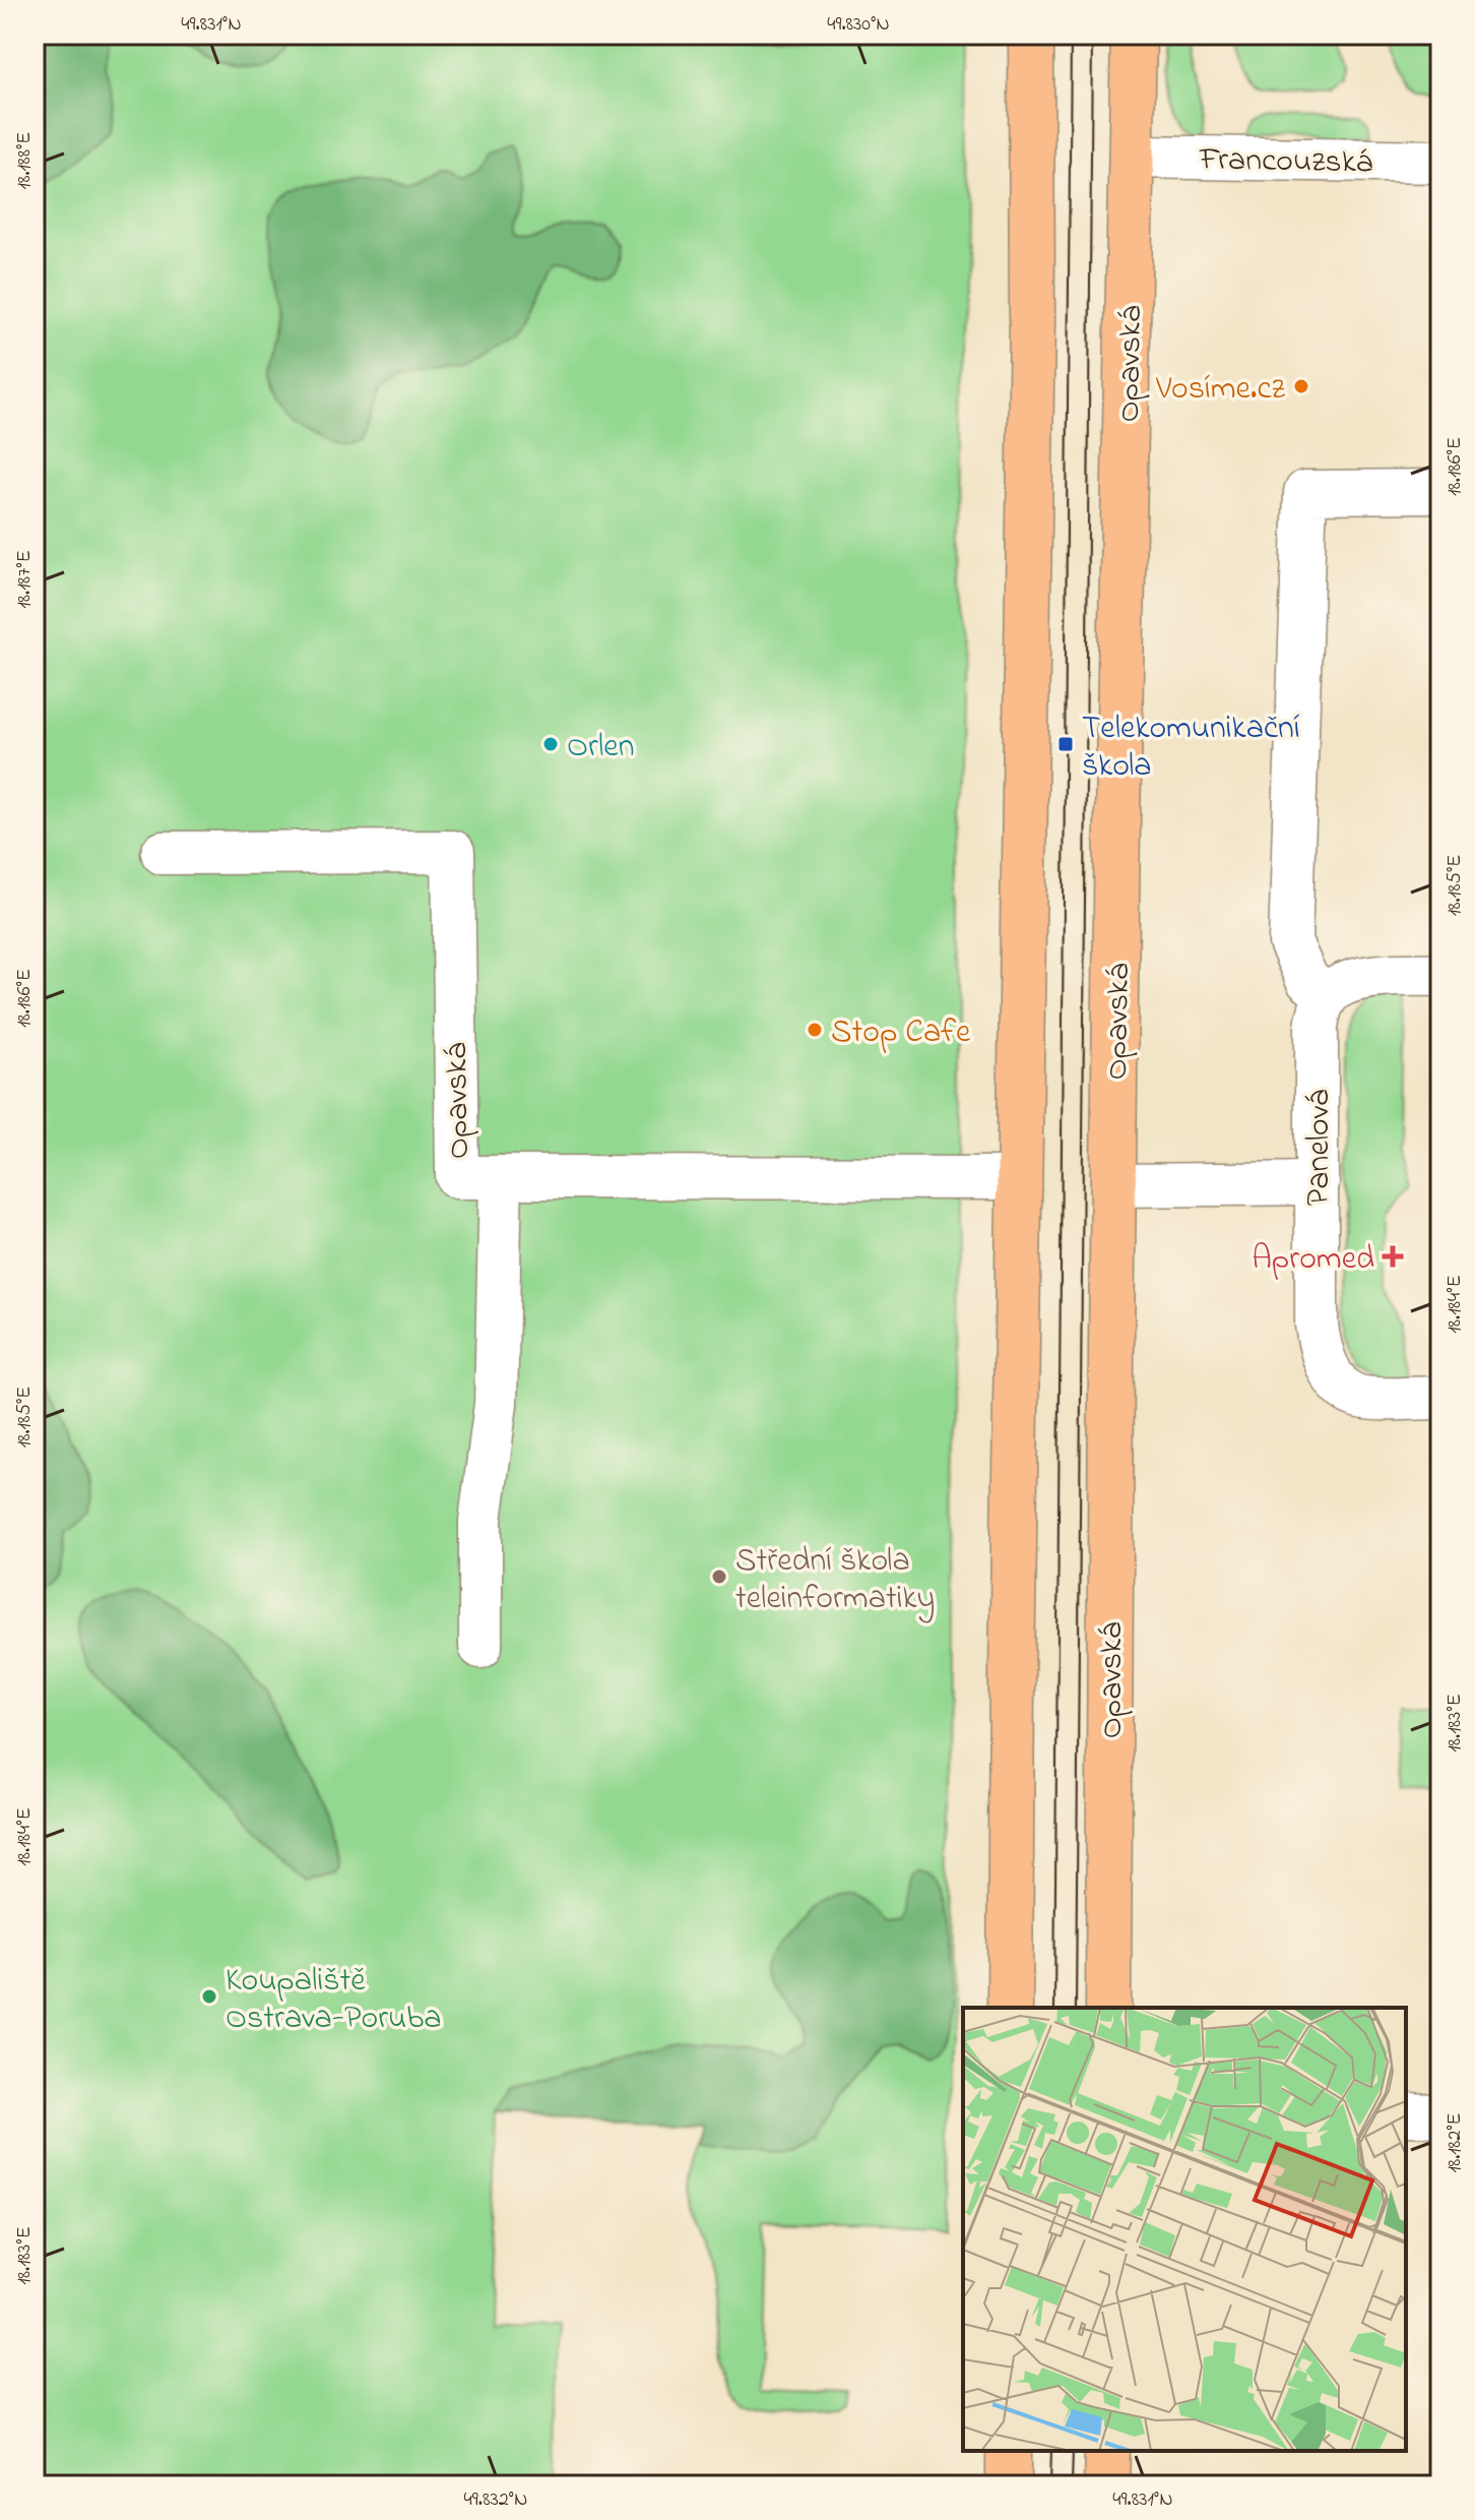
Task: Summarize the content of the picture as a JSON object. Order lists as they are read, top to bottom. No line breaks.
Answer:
{"streets":{"main road":["Opavská"],"street":["Francouzská","Panelová"]},"crossings":[["Francouzská","Opavská"]],"places":{"other":["Vosíme.cz","Orlen","Stop Cafe","Střední škola teleinformatiky","Koupaliště Ostrava-Poruba"],"transit":["Telekomunikační škola"],"health":["Apromed"]},"coordinates":["49.831°N","49.830°N","18.188°E","18.186°E","18.187°E","18.185°E","18.184°E","18.183°E","18.182°E","49.832°N"]}
